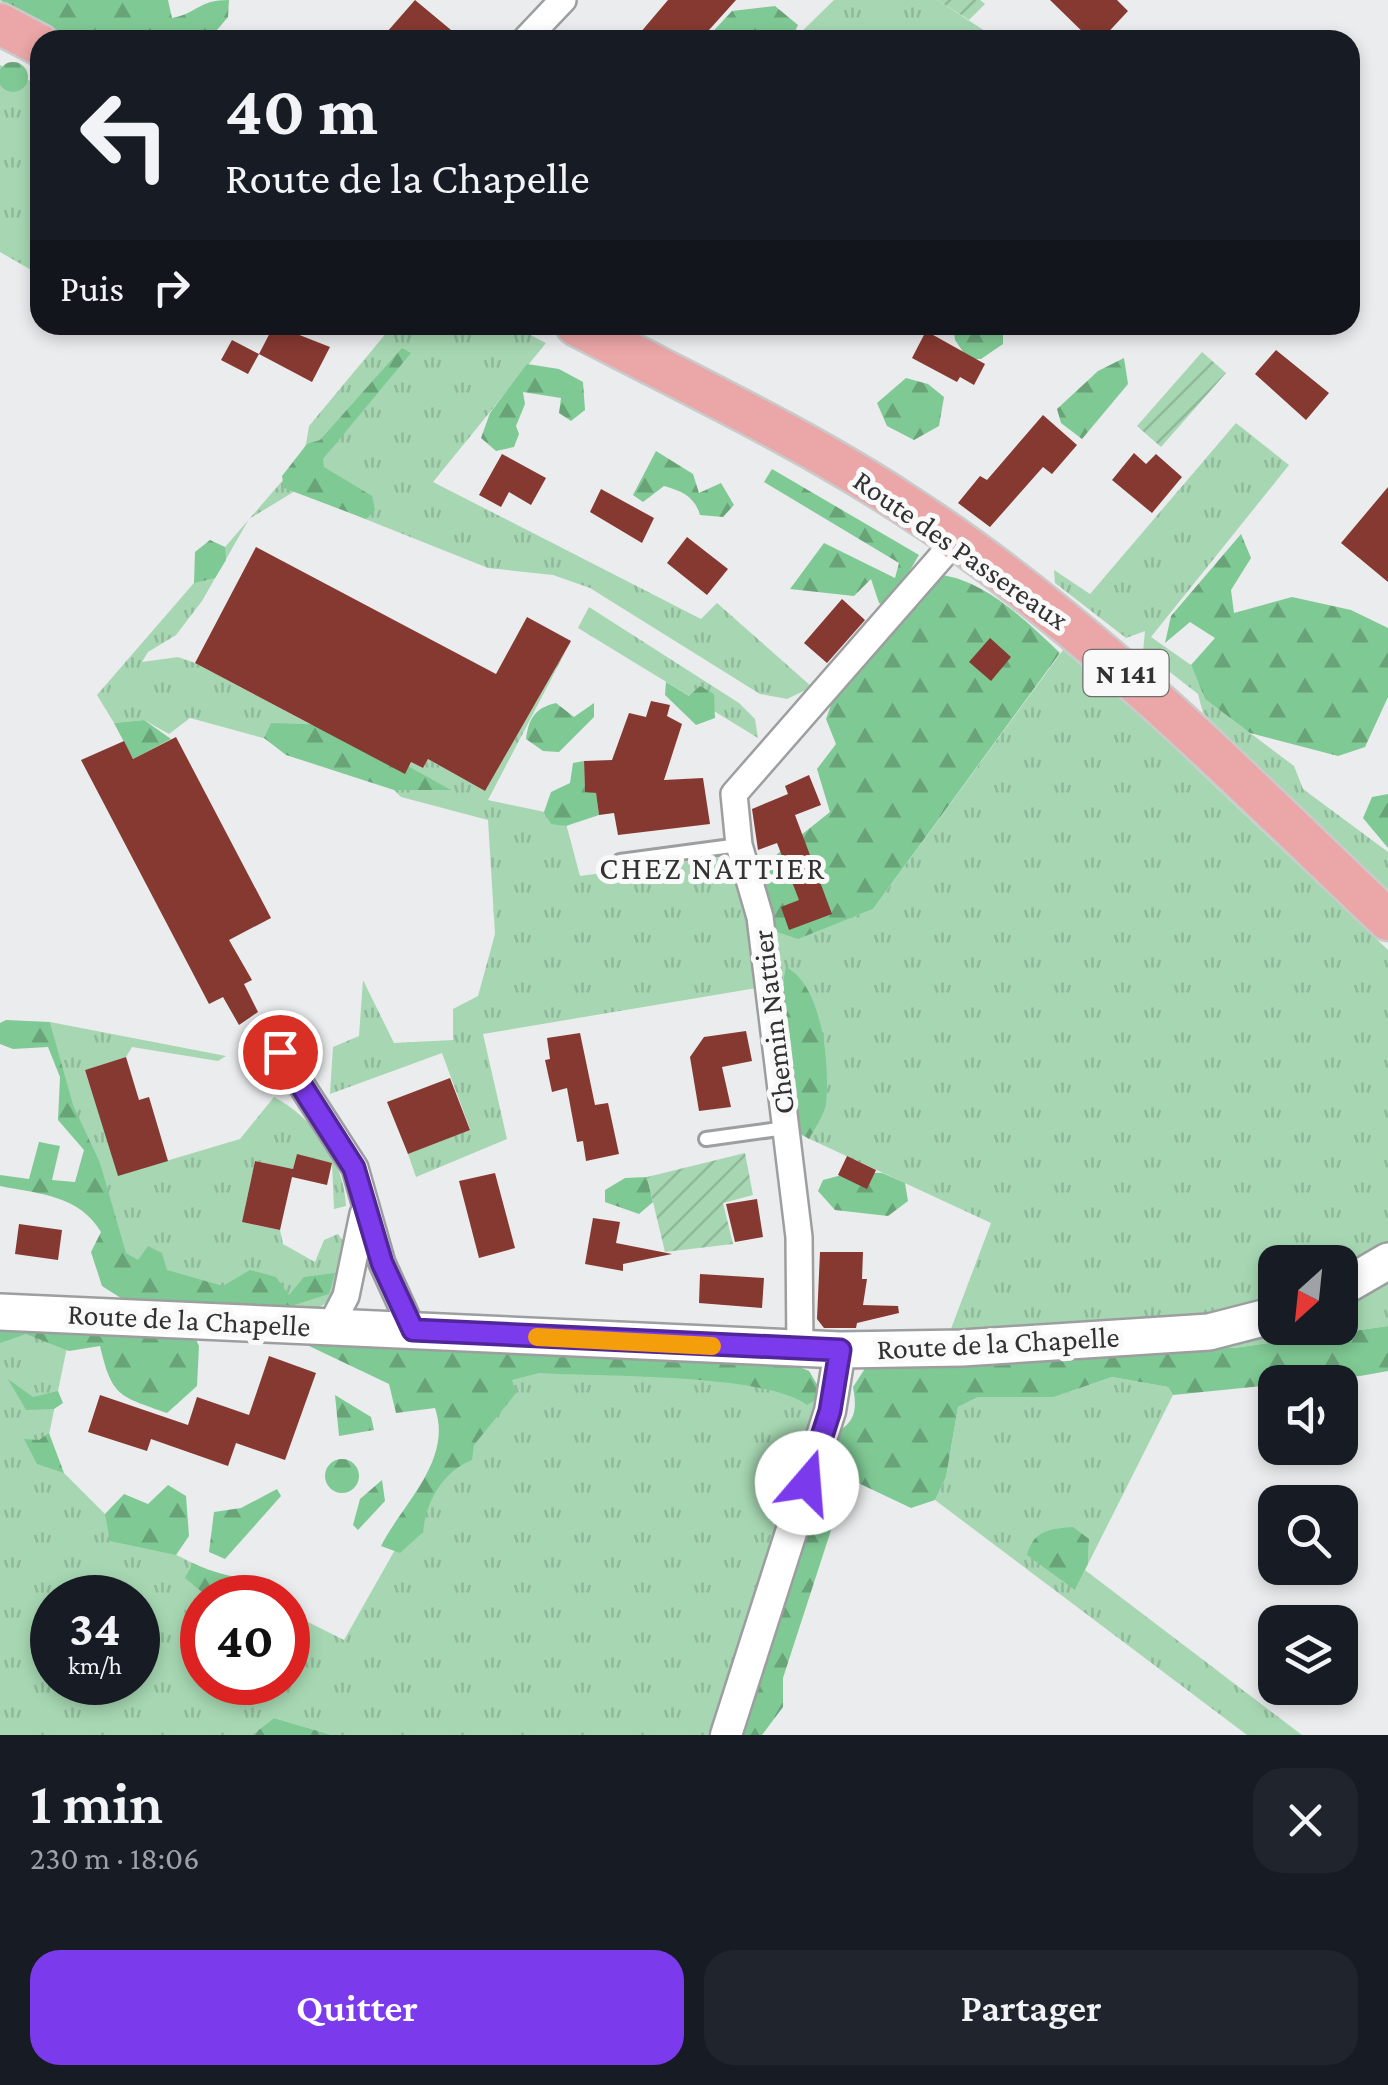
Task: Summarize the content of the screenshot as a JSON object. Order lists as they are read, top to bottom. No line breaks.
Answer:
{"streets":{"main road":["Route des Passereaux","N 141","Route de la Chapelle"],"street":["Chemin Nattier"]},"crossings":[["Route des Passereaux","Chemin Nattier"],["Chemin Nattier","Route de la Chapelle"]],"districts":["CHEZ NATTIER"],"north":"bottom left","page":{"turn":["40 m","Route de la Chapelle"],"then":"Puis","speed":"34 km/h","limit":"40","heading":["1 min","230 m · 18:06"],"buttons":["Quitter","Partager"]}}
